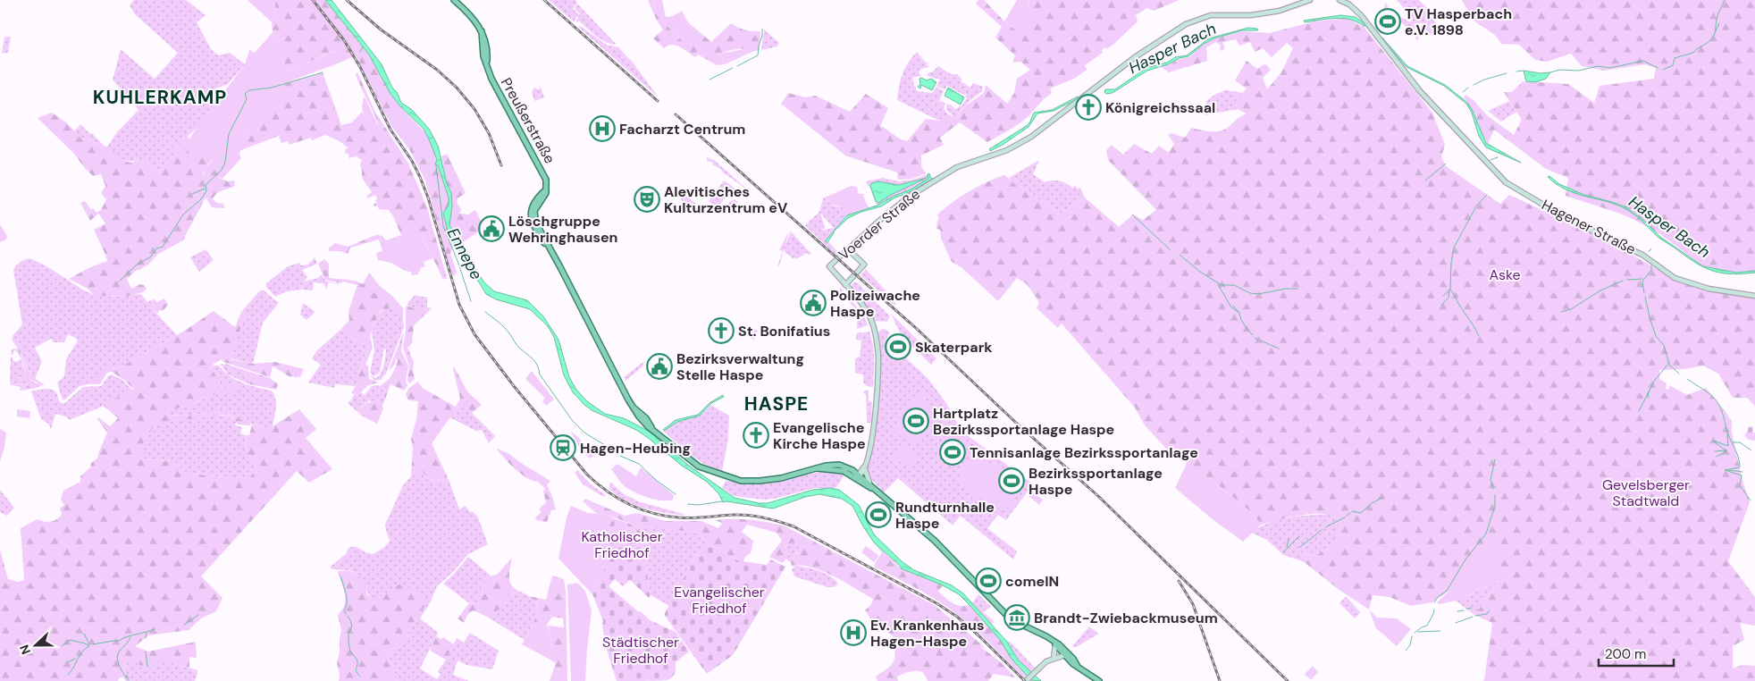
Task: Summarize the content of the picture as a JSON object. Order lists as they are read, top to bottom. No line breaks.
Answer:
{"streets":{"main road":["Preußerstraße","Voerder Straße","Hagener Straße"]},"districts":["KUHLERKAMP","HASPE"],"water":["Hasper Bach","Ennepe"],"parks":["Aske","Gevelsberger Stadtwald","Katholischer Friedhof","Evangelischer Friedhof","Städtischer Friedhof"],"places":{"sports":["TV Hasperbach e.V. 1898","Skaterpark","Hartplatz Bezirkssportanlage Haspe","Tennisanlage Bezirkssportanlage","Bezirkssportanlage Haspe","Rundturnhalle Haspe","comeIN"],"church":["Königreichssaal","St. Bonifatius","Evangelische Kirche Haspe"],"hospital":["Facharzt Centrum","Ev. Krankenhaus Hagen-Haspe"],"theatre":["Alevitisches Kulturzentrum eV"],"public building":["Löschgruppe Wehringhausen","Polizeiwache Haspe","Bezirksverwaltung Stelle Haspe"],"station":["Hagen-Heubing"],"museum":["Brandt-Zwiebackmuseum"]},"scale_bar":"200 m","north":"left"}
